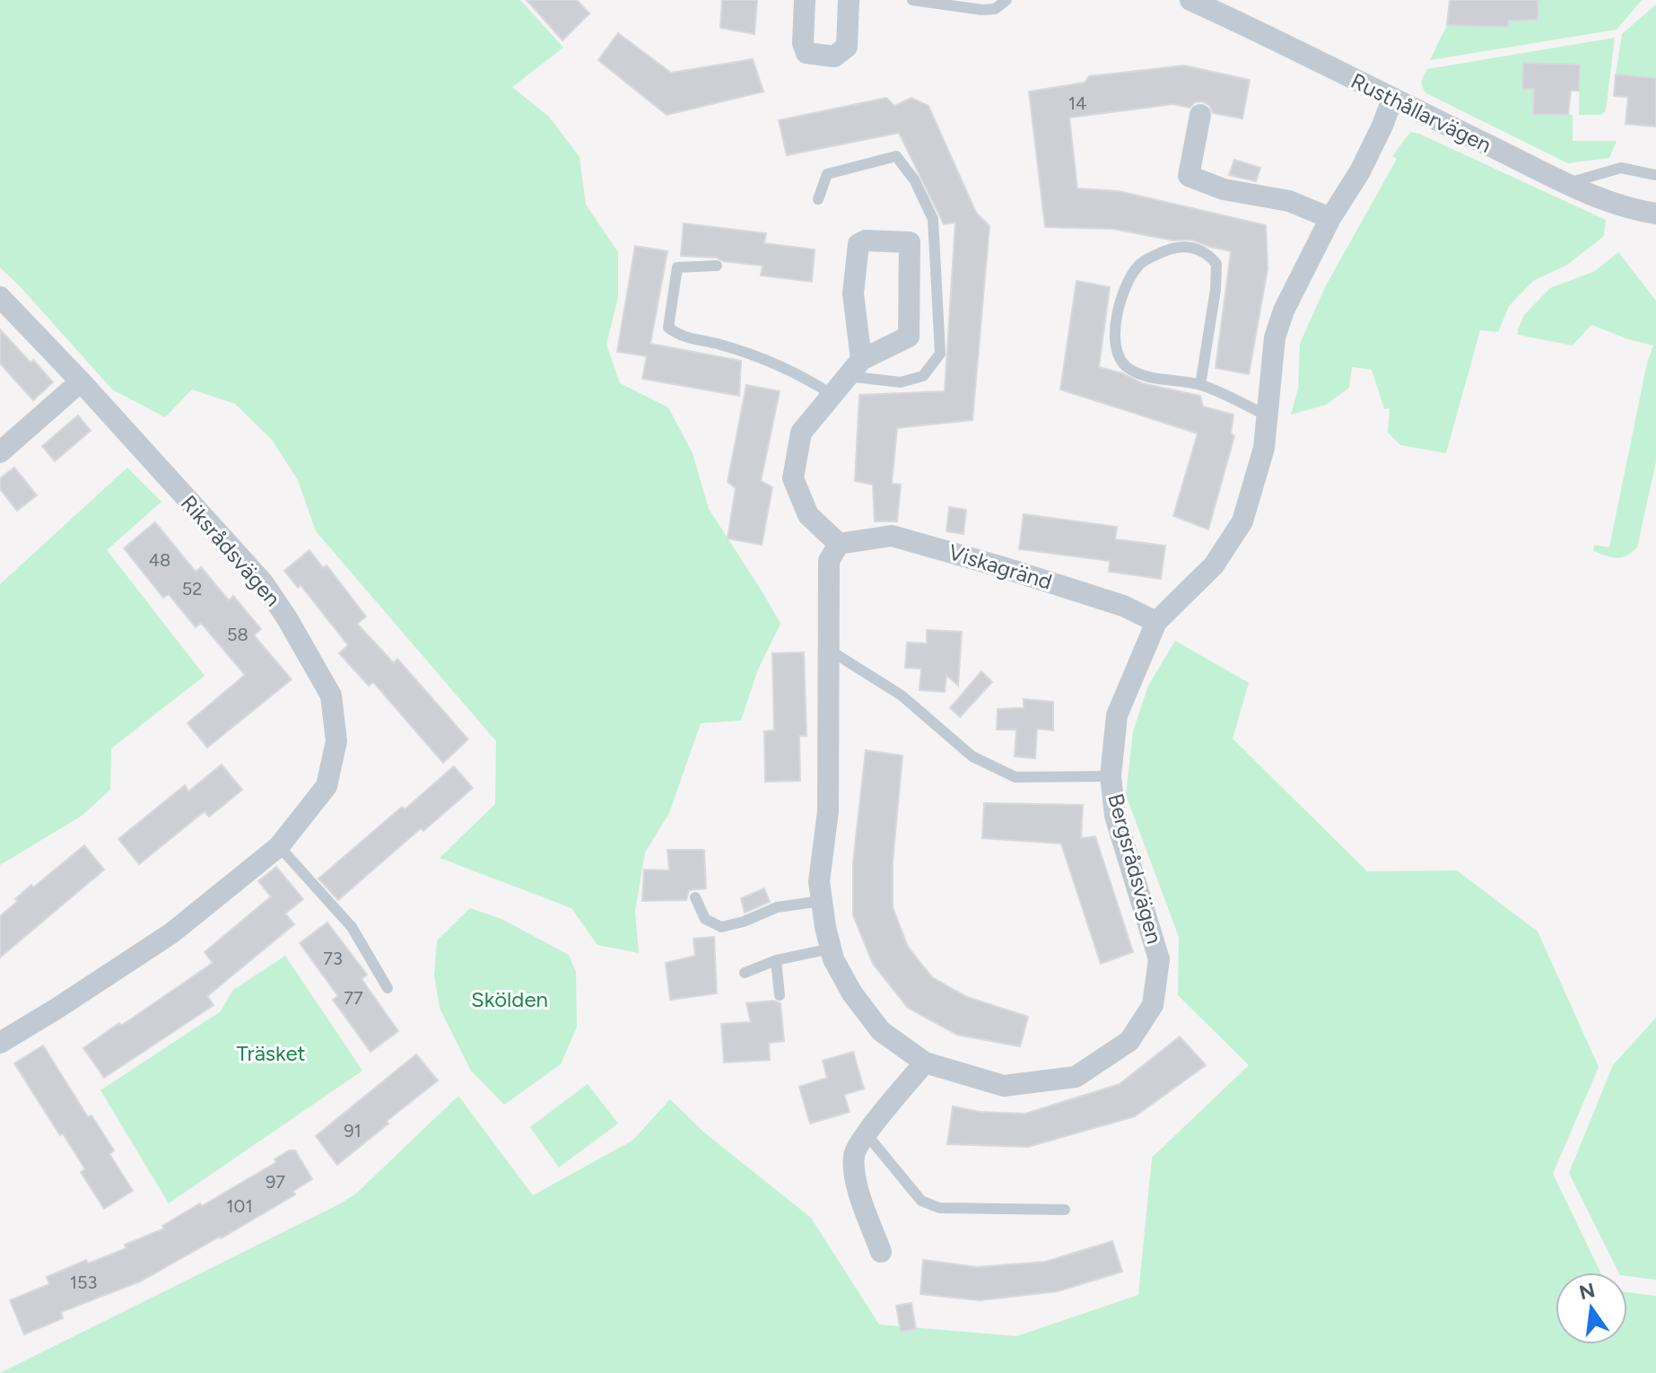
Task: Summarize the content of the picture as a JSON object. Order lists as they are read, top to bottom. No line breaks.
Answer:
{"streets":{"street":["Rusthållarvägen","Riksrådsvägen","Viskagränd","Bergsrådsvägen"]},"crossings":[["Rusthållarvägen","Bergsrådsvägen"],["Viskagränd","Bergsrådsvägen"]],"parks":["Skölden","Träsket"],"house_numbers":["14","48","52","58","73","77","91","97","101","153"],"north":"top"}
